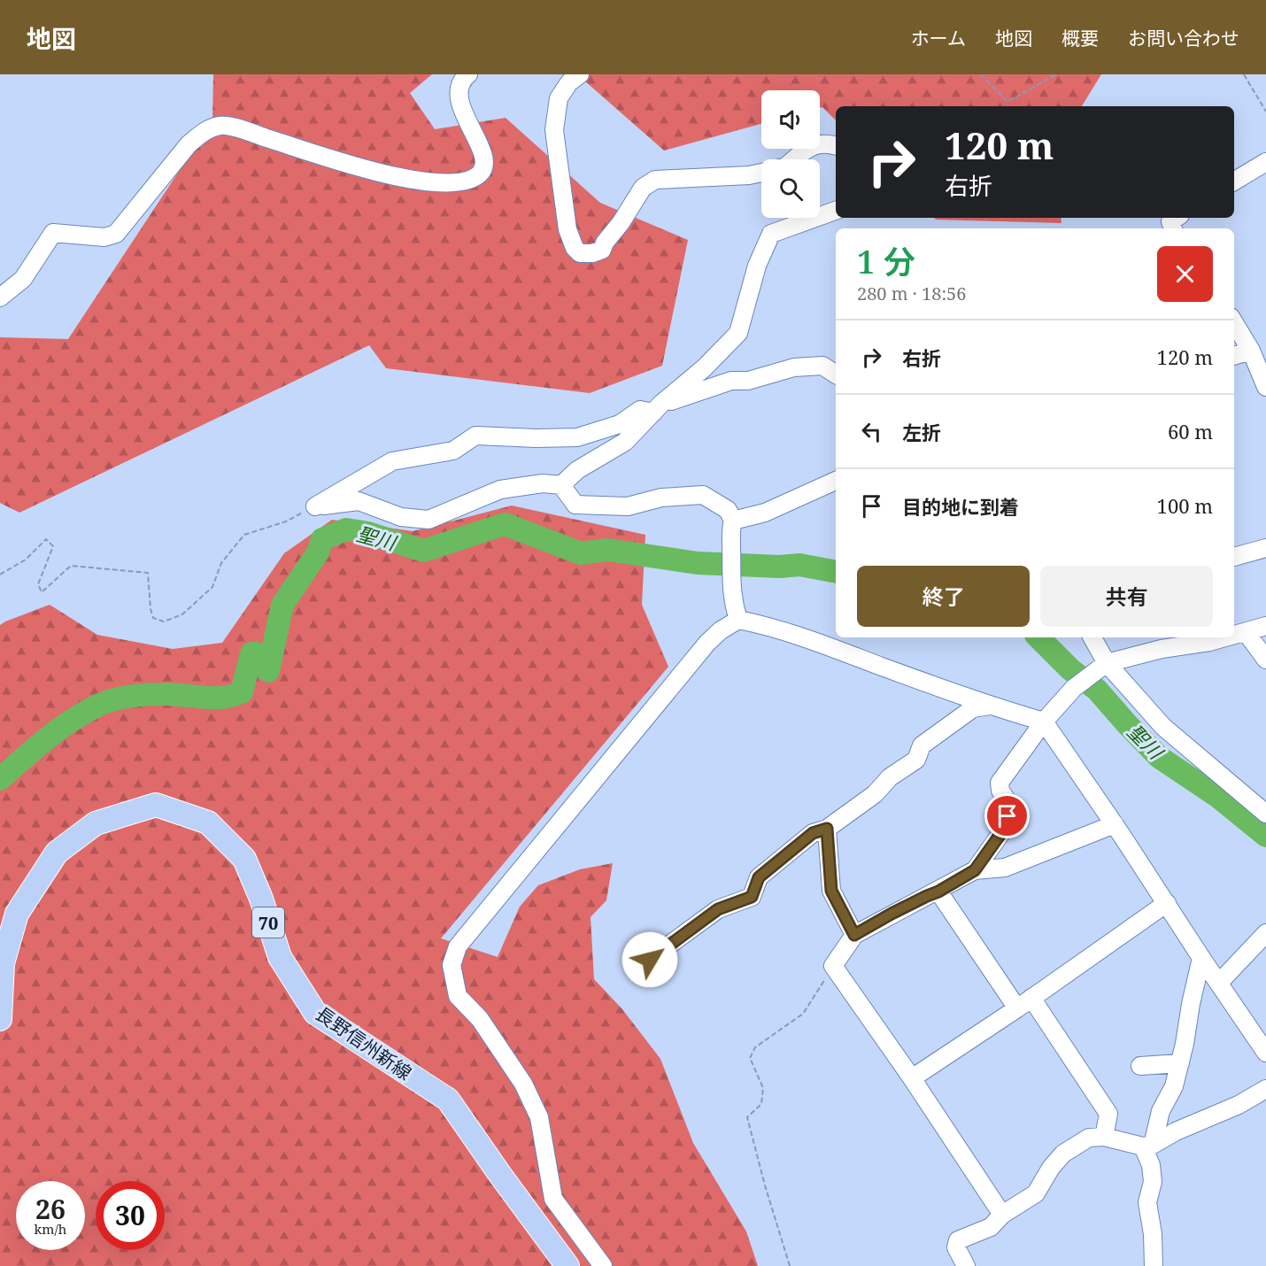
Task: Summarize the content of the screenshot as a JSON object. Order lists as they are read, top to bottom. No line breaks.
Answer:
{"streets":{"main road":["70","長野信州新線"]},"water":["聖川"],"page":{"header":"地図","nav":["ホーム","地図","概要","お問い合わせ"],"turn":["120 m","右折"],"heading":["1 分","280 m · 18:56"],"list":[{"name":"右折","value":"120 m"},{"name":"左折","value":"60 m"},{"name":"目的地に到着","value":"100 m"}],"buttons":["終了","共有"],"speed":"26 km/h","limit":"30"}}
